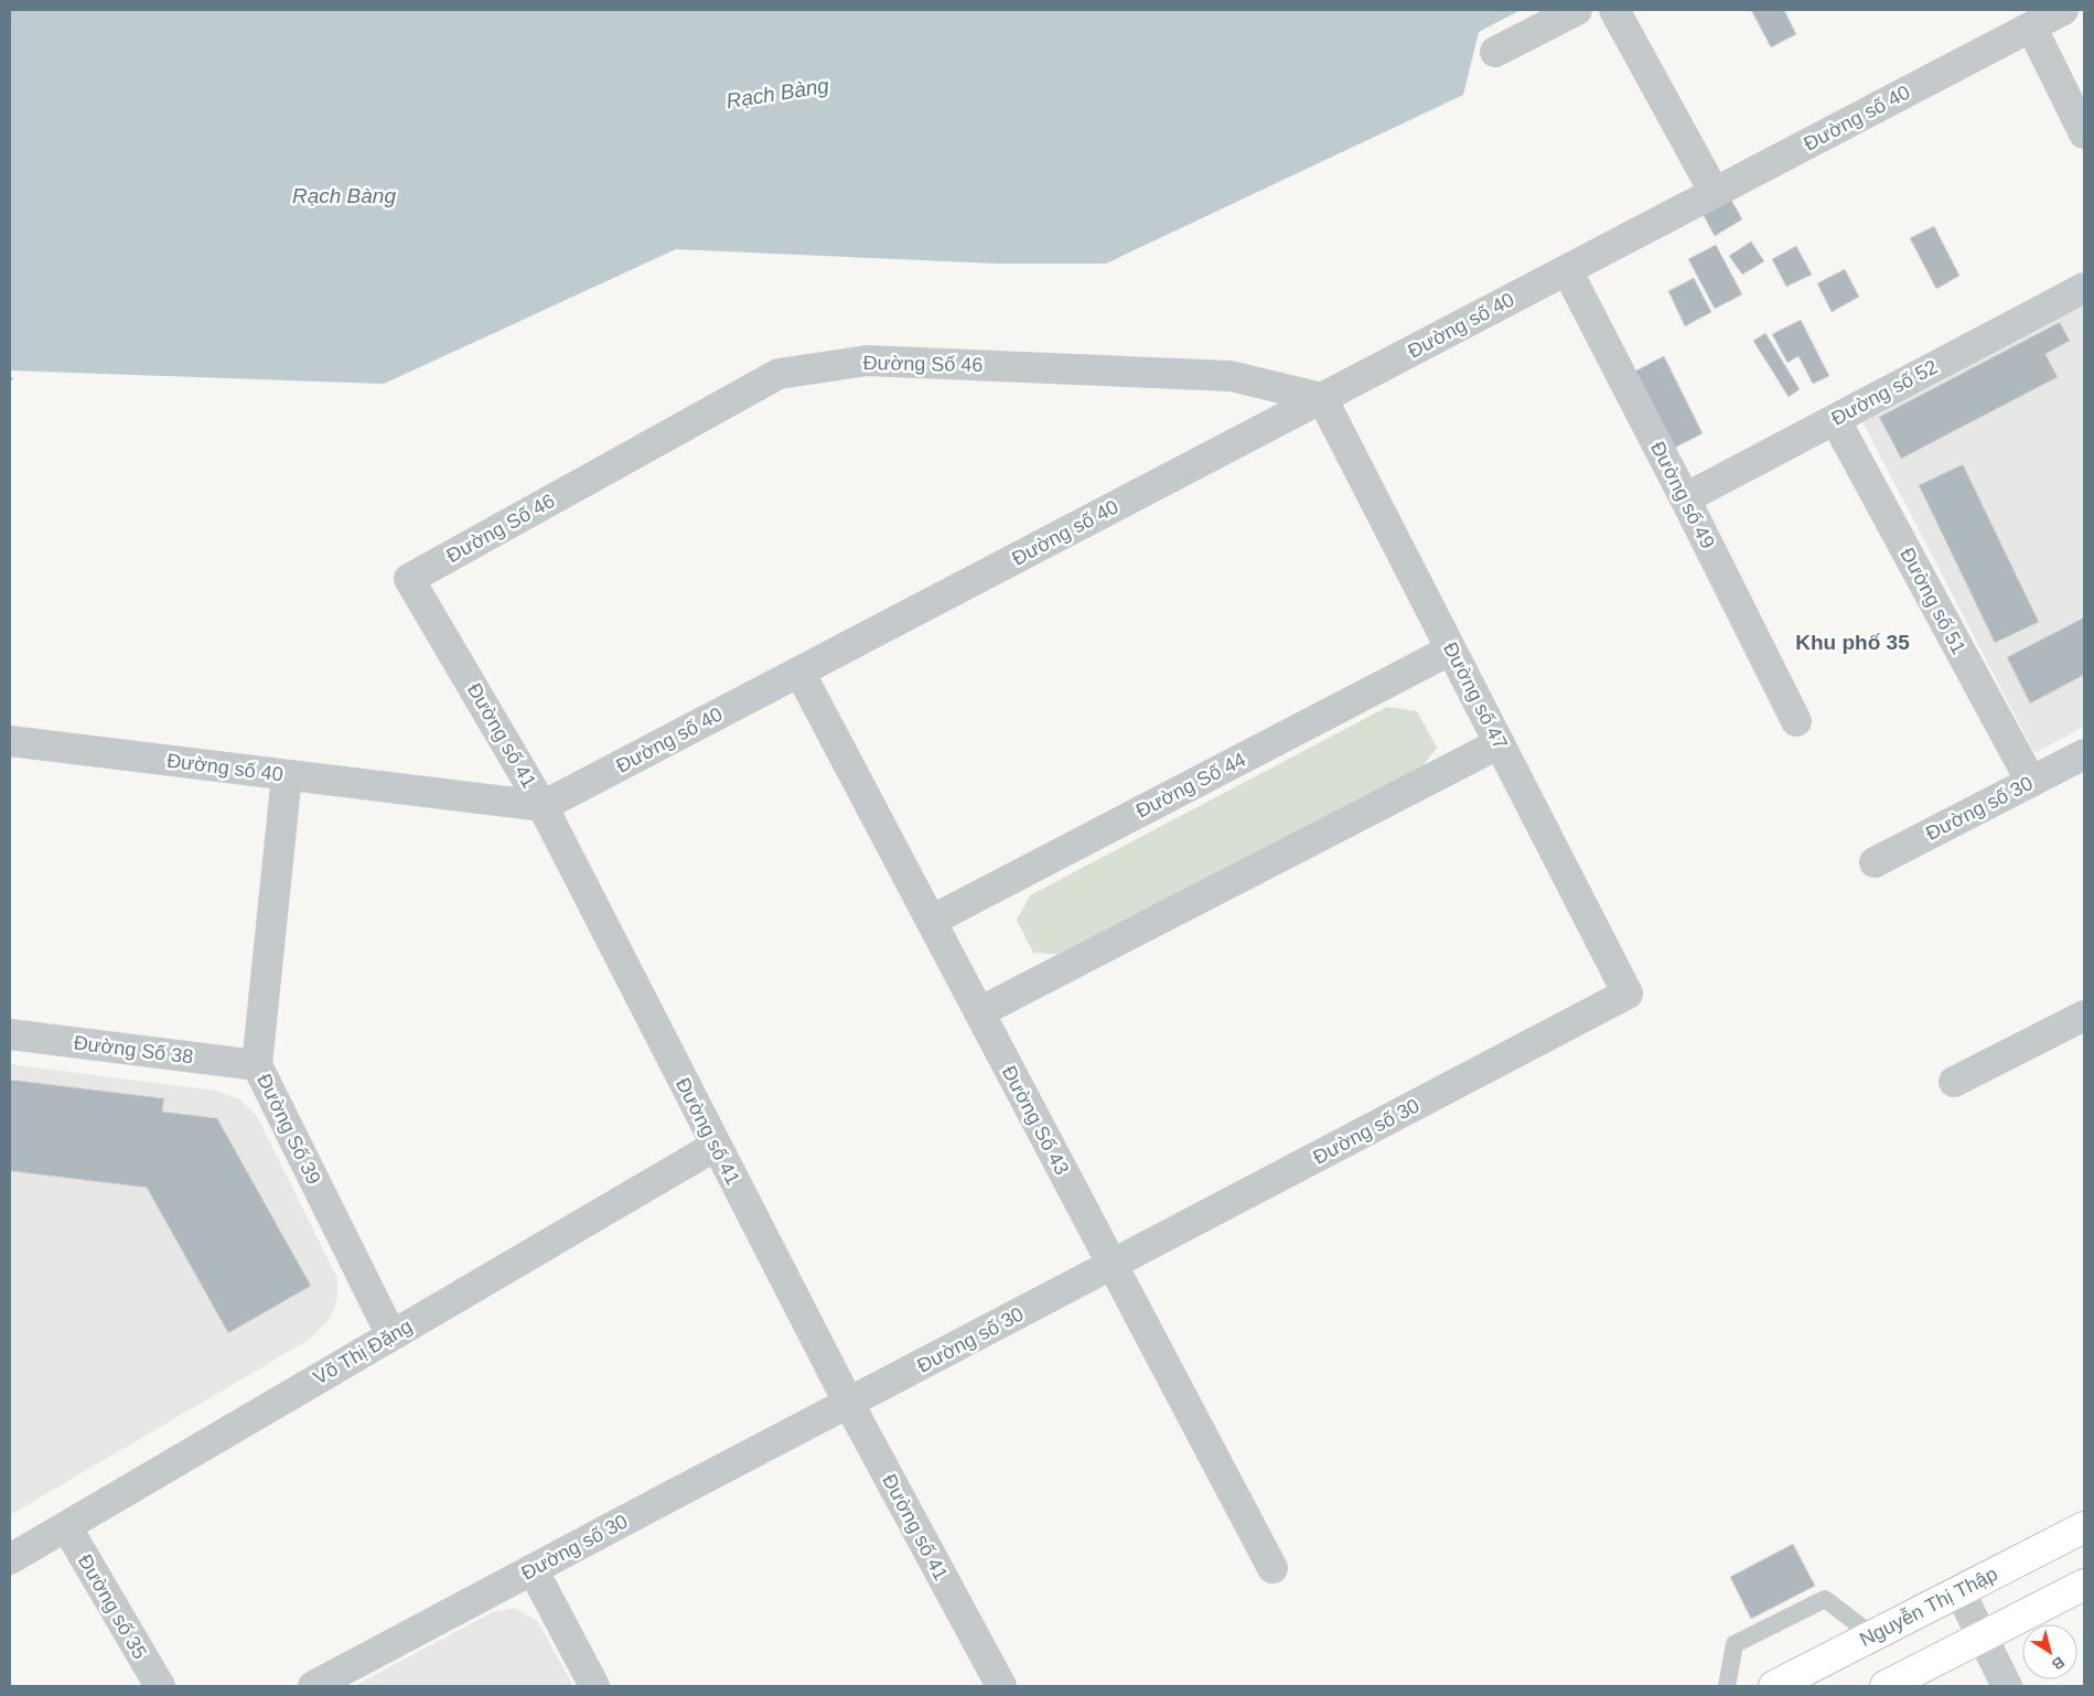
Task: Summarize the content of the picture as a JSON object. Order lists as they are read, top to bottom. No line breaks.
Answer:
{"streets":{"main road":["Nguyễn Thị Thập"],"street":["Đường số 40","Đường Số 46","Đường số 52","Đường số 49","Đường số 51","Đường số 47","Đường số 41","Đường Số 44","Đường số 30","Đường Số 38","Đường Số 43","Đường Số 39","Võ Thị Đặng","Đường số 35"]},"crossings":[["Đường số 40","Đường Số 46"],["Đường số 40","Đường số 49"],["Đường số 40","Đường số 47"],["Đường số 40","Đường số 41"],["Đường số 40","Đường Số 43"],["Đường số 40","Đường Số 39"],["Đường Số 46","Đường số 47"],["Đường Số 46","Đường số 41"],["Đường số 52","Đường số 49"],["Đường số 52","Đường số 51"],["Đường số 51","Đường số 30"],["Đường số 47","Đường Số 44"],["Đường số 47","Đường số 30"],["Đường số 41","Đường số 30"],["Đường số 41","Võ Thị Đặng"],["Đường Số 44","Đường Số 43"],["Đường số 30","Đường Số 43"],["Đường Số 38","Đường Số 39"],["Đường Số 39","Võ Thị Đặng"],["Võ Thị Đặng","Đường số 35"]],"districts":["Khu phố 35"],"water":["Rạch Bàng"],"north":"bottom right"}
